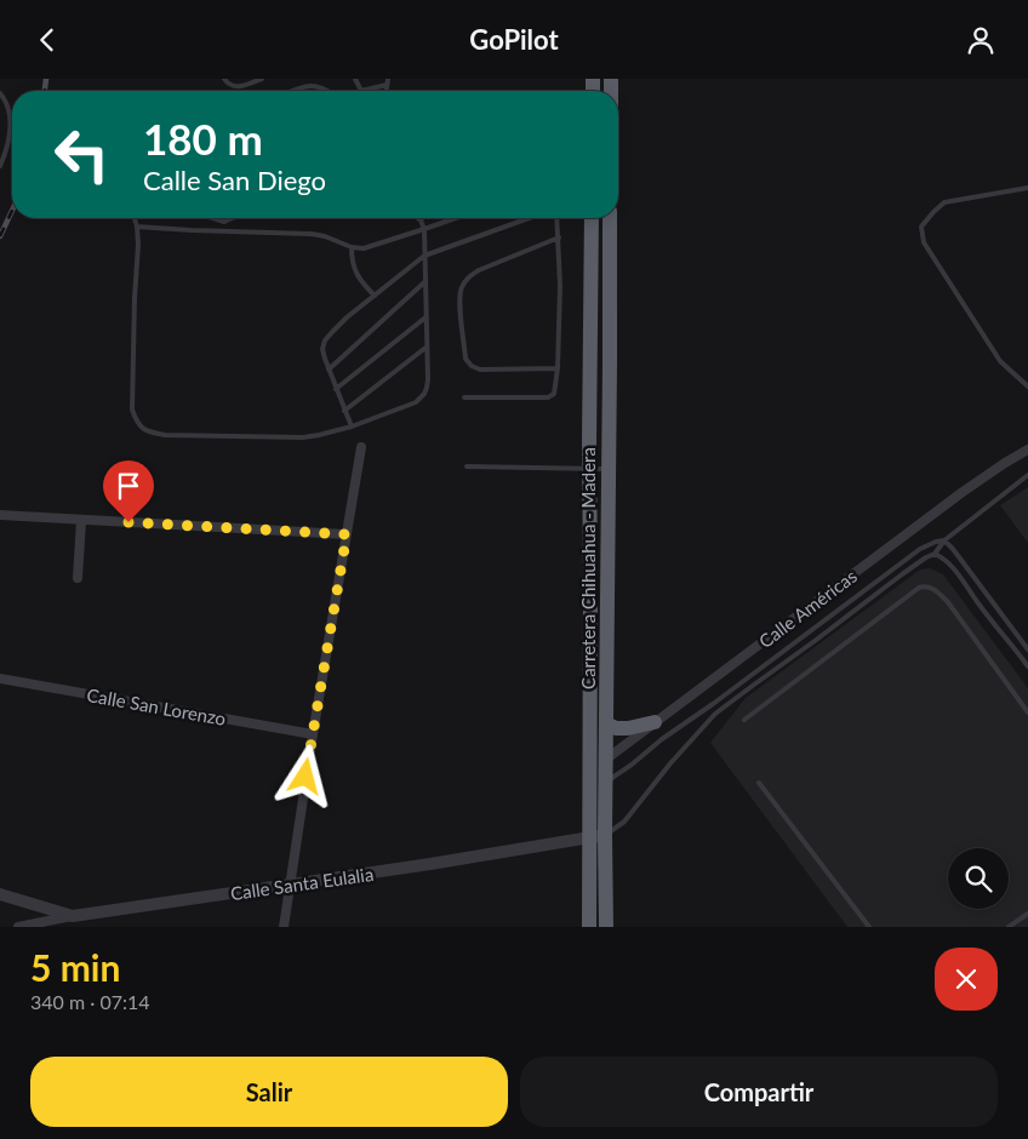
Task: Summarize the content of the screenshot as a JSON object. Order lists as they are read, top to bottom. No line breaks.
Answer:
{"streets":{"highway":["Carretera Chihuahua - Madera"],"street":["Calle Américas","Calle San Lorenzo","Calle Santa Eulalia"]},"crossings":[["Carretera Chihuahua - Madera","Calle Américas"],["Carretera Chihuahua - Madera","Calle Santa Eulalia"]],"page":{"header":"GoPilot","turn":["180 m","Calle San Diego"],"heading":["5 min","340 m · 07:14"],"buttons":["Salir","Compartir"]}}
